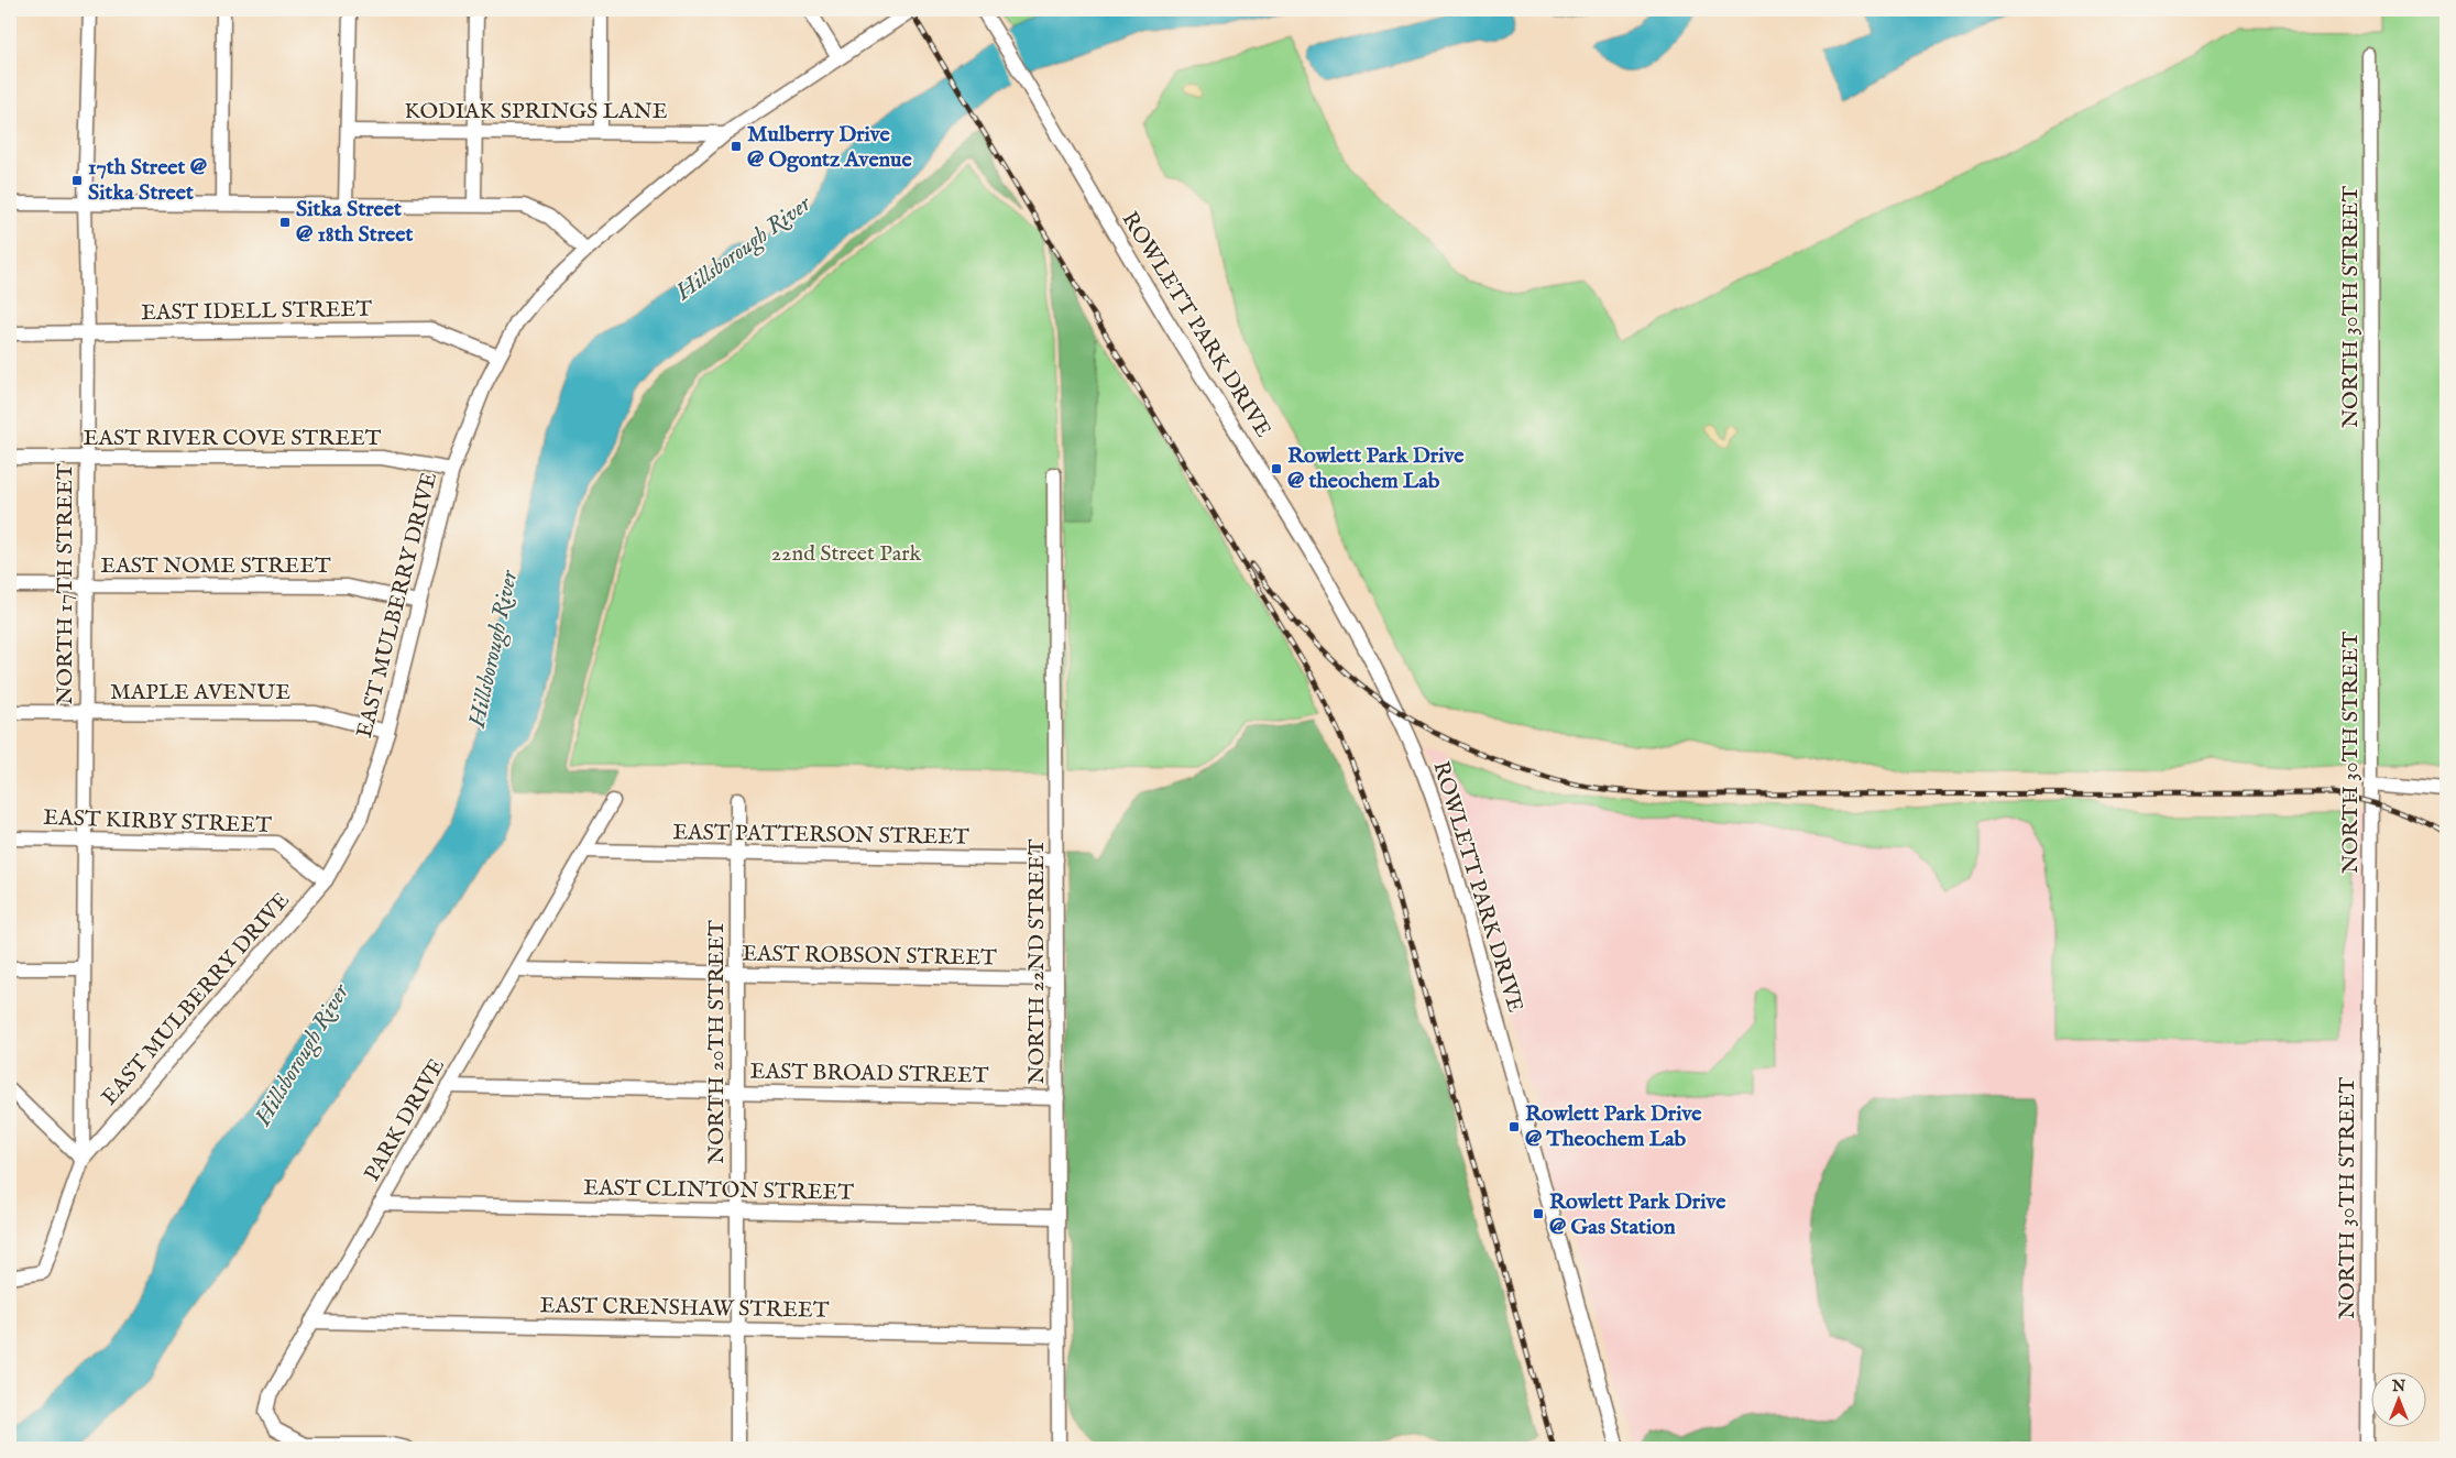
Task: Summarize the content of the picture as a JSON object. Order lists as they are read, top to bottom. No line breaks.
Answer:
{"streets":{"street":["KODIAK SPRINGS LANE","NORTH 30TH STREET","EAST IDELL STREET","ROWLETT PARK DRIVE","EAST RIVER COVE STREET","EAST NOME STREET","NORTH 17TH STREET","EAST MULBERRY DRIVE","MAPLE AVENUE","EAST KIRBY STREET","EAST PATTERSON STREET","EAST ROBSON STREET","NORTH 22ND STREET","NORTH 20TH STREET","EAST BROAD STREET","PARK DRIVE","EAST CLINTON STREET","EAST CRENSHAW STREET"]},"crossings":[["KODIAK SPRINGS LANE","EAST MULBERRY DRIVE"],["EAST IDELL STREET","NORTH 17TH STREET"],["EAST IDELL STREET","EAST MULBERRY DRIVE"],["EAST RIVER COVE STREET","NORTH 17TH STREET"],["EAST RIVER COVE STREET","EAST MULBERRY DRIVE"],["EAST NOME STREET","NORTH 17TH STREET"],["EAST NOME STREET","EAST MULBERRY DRIVE"],["NORTH 17TH STREET","EAST MULBERRY DRIVE"],["NORTH 17TH STREET","MAPLE AVENUE"],["NORTH 17TH STREET","EAST KIRBY STREET"],["EAST MULBERRY DRIVE","MAPLE AVENUE"],["EAST MULBERRY DRIVE","EAST KIRBY STREET"],["EAST PATTERSON STREET","NORTH 22ND STREET"],["EAST PATTERSON STREET","NORTH 20TH STREET"],["EAST PATTERSON STREET","PARK DRIVE"],["EAST ROBSON STREET","NORTH 22ND STREET"],["EAST ROBSON STREET","NORTH 20TH STREET"],["EAST ROBSON STREET","PARK DRIVE"],["NORTH 22ND STREET","EAST BROAD STREET"],["NORTH 22ND STREET","EAST CLINTON STREET"],["NORTH 22ND STREET","EAST CRENSHAW STREET"],["NORTH 20TH STREET","EAST BROAD STREET"],["NORTH 20TH STREET","EAST CLINTON STREET"],["NORTH 20TH STREET","EAST CRENSHAW STREET"],["EAST BROAD STREET","PARK DRIVE"],["PARK DRIVE","EAST CLINTON STREET"],["PARK DRIVE","EAST CRENSHAW STREET"]],"water":["Hillsborough River"],"parks":["22nd Street Park"],"places":{"transit":["Mulberry Drive @ Ogontz Avenue","17th Street @ Sitka Street","Sitka Street @ 18th Street","Rowlett Park Drive @ theochem Lab","Rowlett Park Drive @ Theochem Lab","Rowlett Park Drive @ Gas Station"]},"north":"top"}
